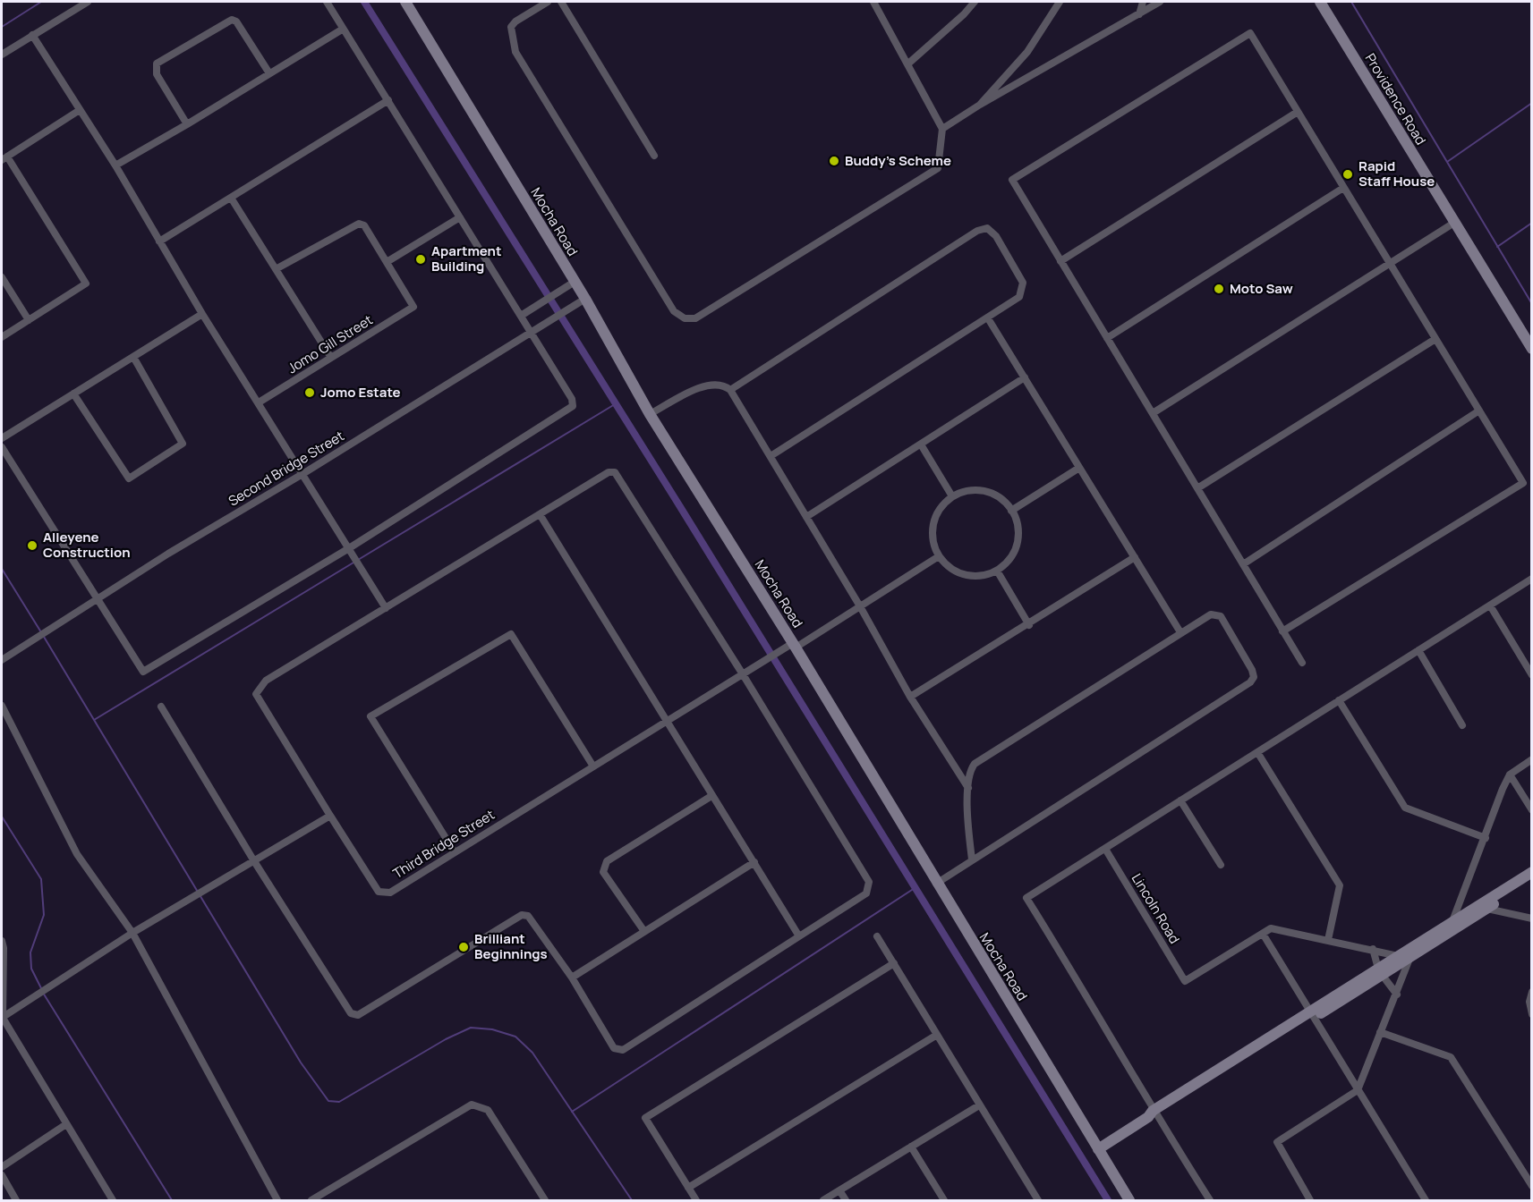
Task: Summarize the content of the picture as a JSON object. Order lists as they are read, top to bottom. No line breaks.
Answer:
{"streets":{"street":["Providence Road","Mocha Road","Jomo Gill Street","Second Bridge Street","Third Bridge Street","Lincoln Road"]},"crossings":[["Mocha Road","Second Bridge Street"],["Mocha Road","Third Bridge Street"]],"places":["Buddy’s Scheme","Rapid Staff House","Apartment Building","Moto Saw","Jomo Estate","Alleyene Construction","Brilliant Beginnings"]}
